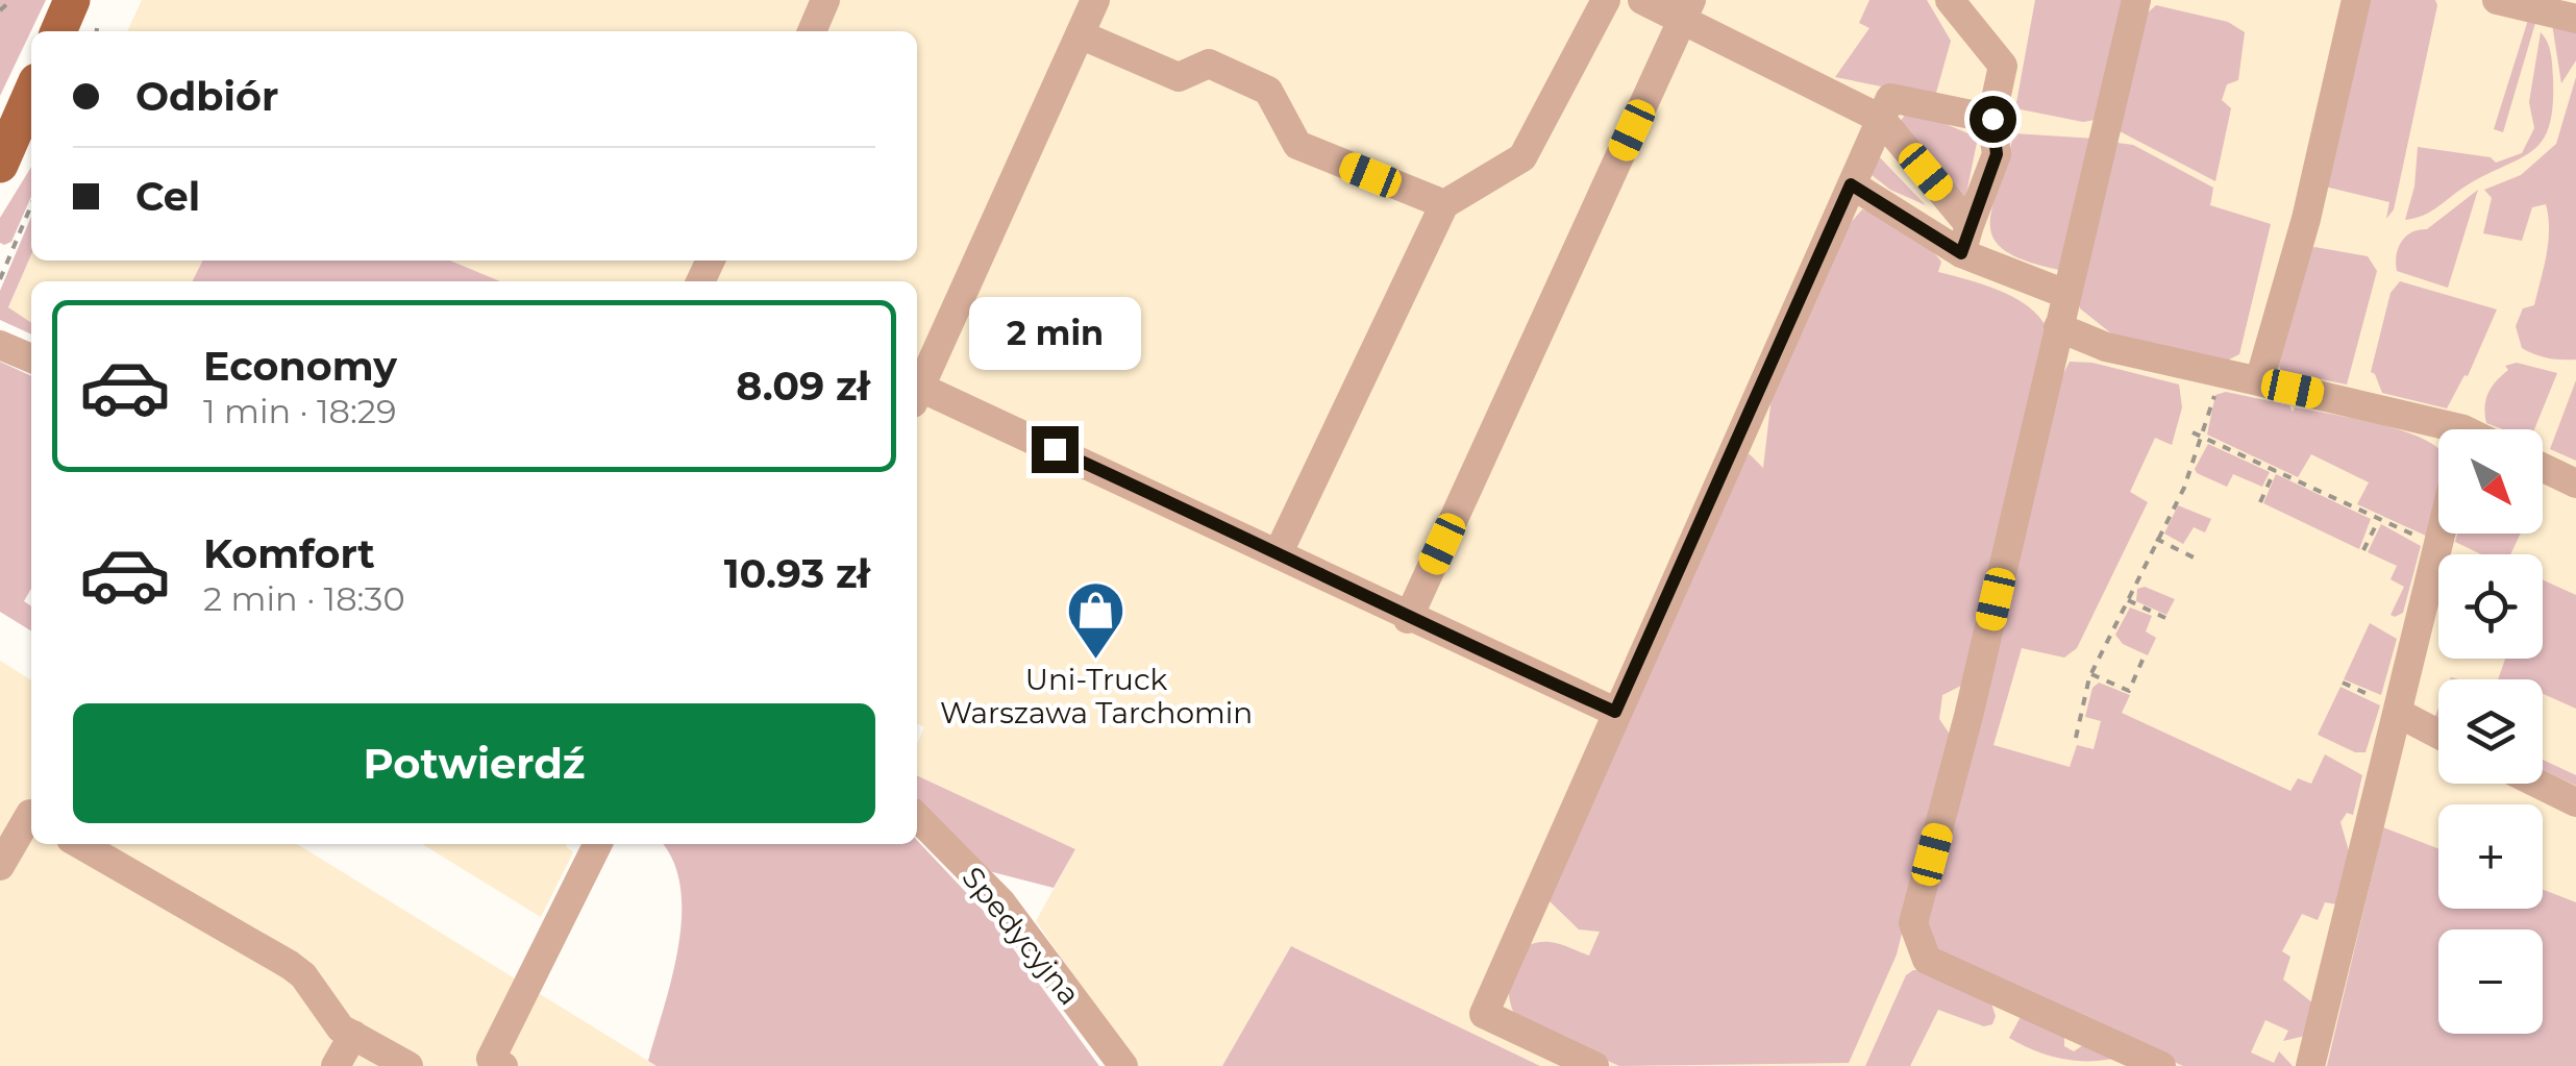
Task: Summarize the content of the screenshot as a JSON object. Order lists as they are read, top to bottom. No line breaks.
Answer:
{"streets":{"street":["Spedycyjna"]},"places":{"shop":["Uni-Truck Warszawa Tarchomin"]},"north":"bottom right","page":{"banner":["Odbiór","Cel"],"bubble":"2 min","list":[{"name":"Economy","note":"1 min · 18:29","value":"8.09 zł"},{"name":"Komfort","note":"2 min · 18:30","value":"10.93 zł"}],"map_buttons":["+","−"],"buttons":"Potwierdź"}}
